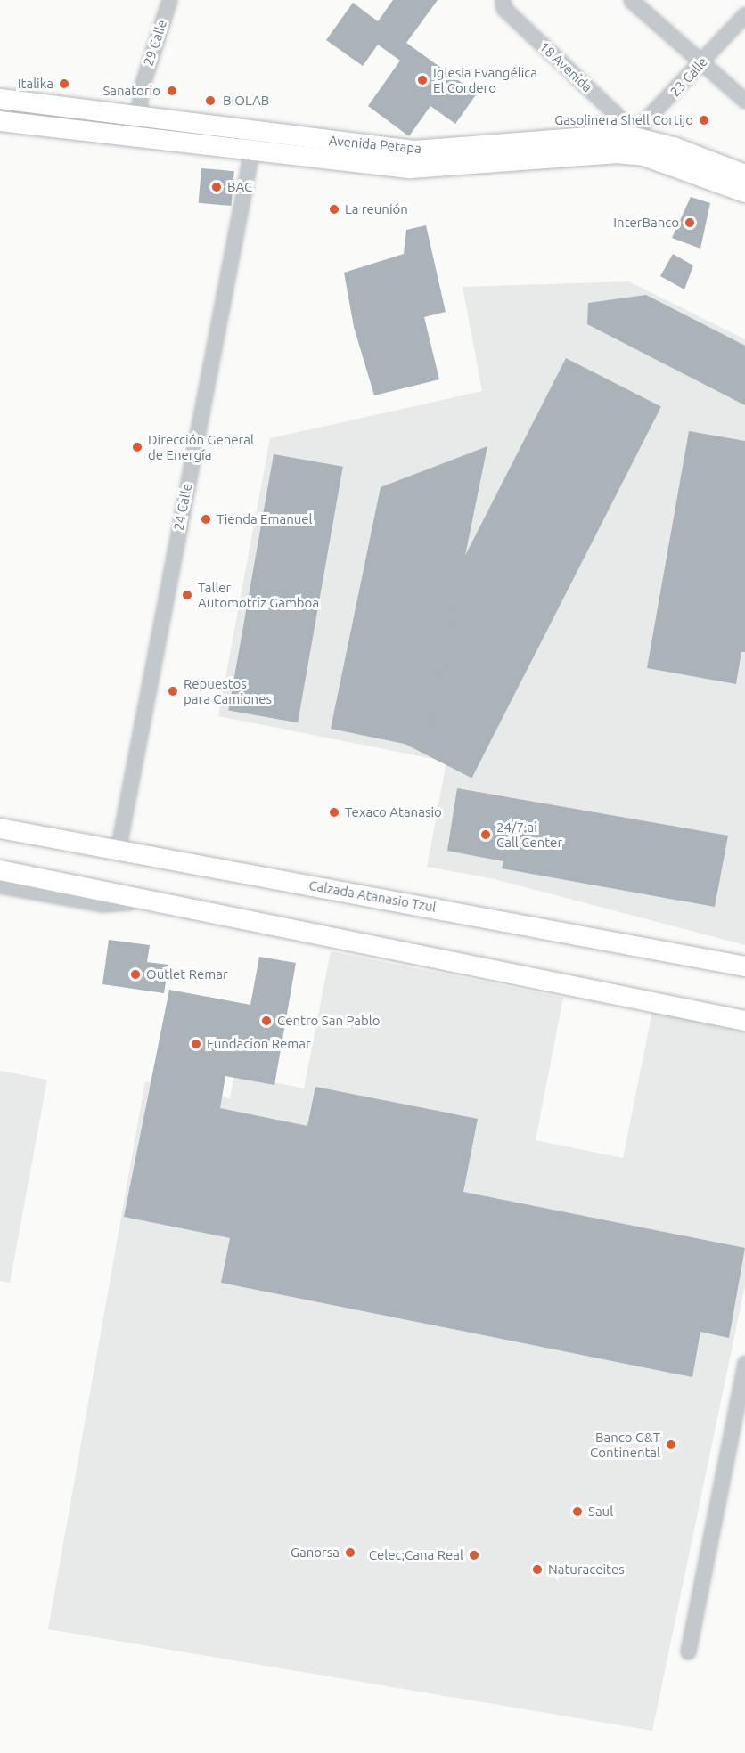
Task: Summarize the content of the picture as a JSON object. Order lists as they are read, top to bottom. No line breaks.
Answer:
{"streets":{"main road":["Avenida Petapa","Calzada Atanasio Tzul"],"street":["29 Calle","18 Avenida","23 Calle","24 Calle"]},"crossings":[["29 Calle","Avenida Petapa"],["18 Avenida","23 Calle"],["18 Avenida","Avenida Petapa"],["23 Calle","Avenida Petapa"],["Avenida Petapa","24 Calle"],["24 Calle","Calzada Atanasio Tzul"]],"places":["Iglesia Evangélica El Cordero","Italika","Sanatorio","BIOLAB","Gasolinera Shell Cortijo","BAC","La reunión","InterBanco","Dirección General de Energía","Tienda Emanuel","Taller Automotriz Gamboa","Repuestos para Camiones","Texaco Atanasio","24/7.ai Call Center","Outlet Remar","Centro San Pablo","Fundacion Remar","Banco G&T Continental","Saul","Ganorsa","Celec;Cana Real","Naturaceites"]}
